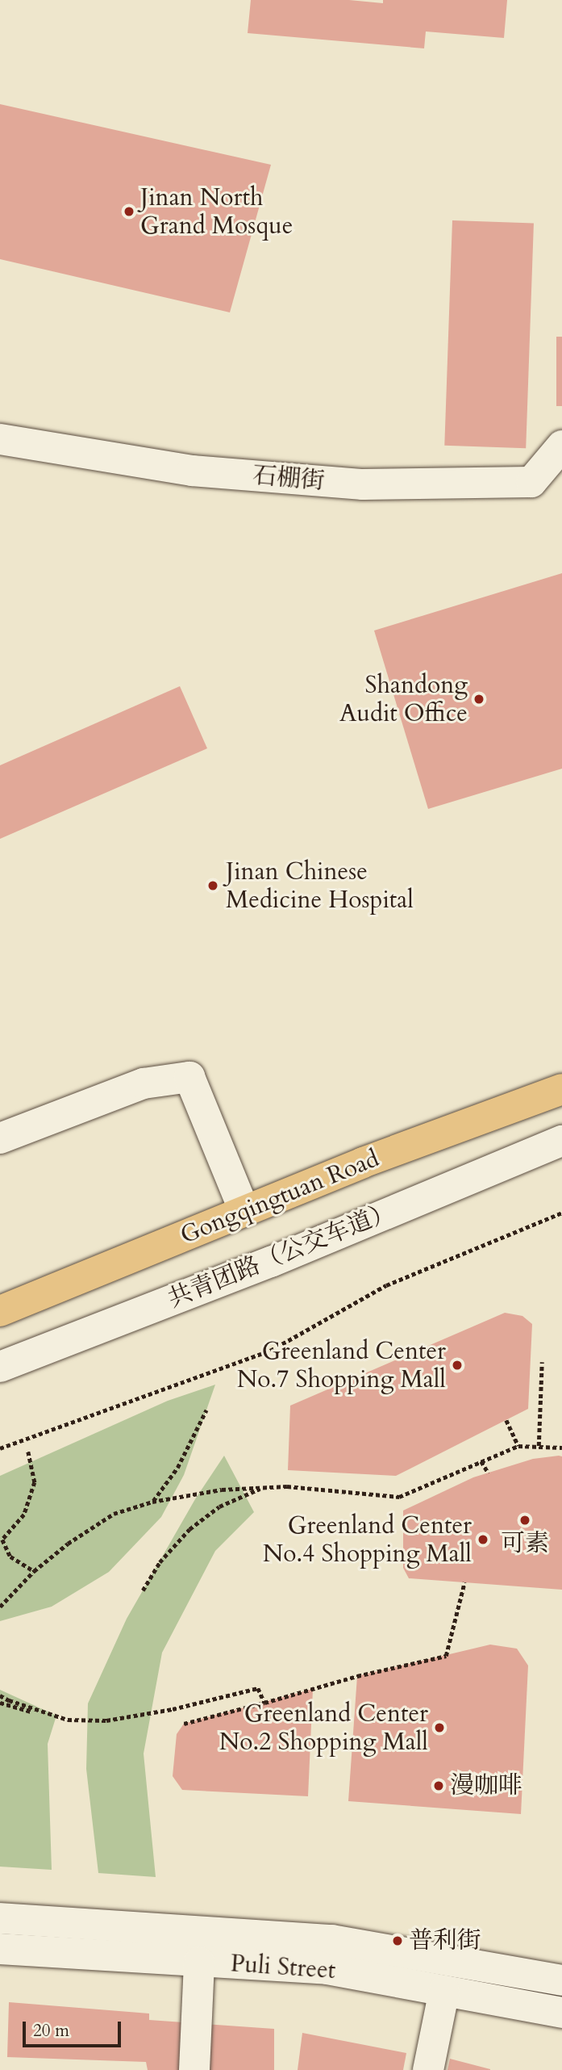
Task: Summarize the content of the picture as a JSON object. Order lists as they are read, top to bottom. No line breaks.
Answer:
{"streets":{"main road":["Gongqingtuan Road"],"street":["石棚街","共青团路（公交车道）","Puli Street"]},"places":["Jinan North Grand Mosque","Shandong Audit Office","Jinan Chinese Medicine Hospital","Greenland Center No.7 Shopping Mall","可素","Greenland Center No.4 Shopping Mall","Greenland Center No.2 Shopping Mall","漫咖啡","普利街"],"scale_bar":"20 m"}
